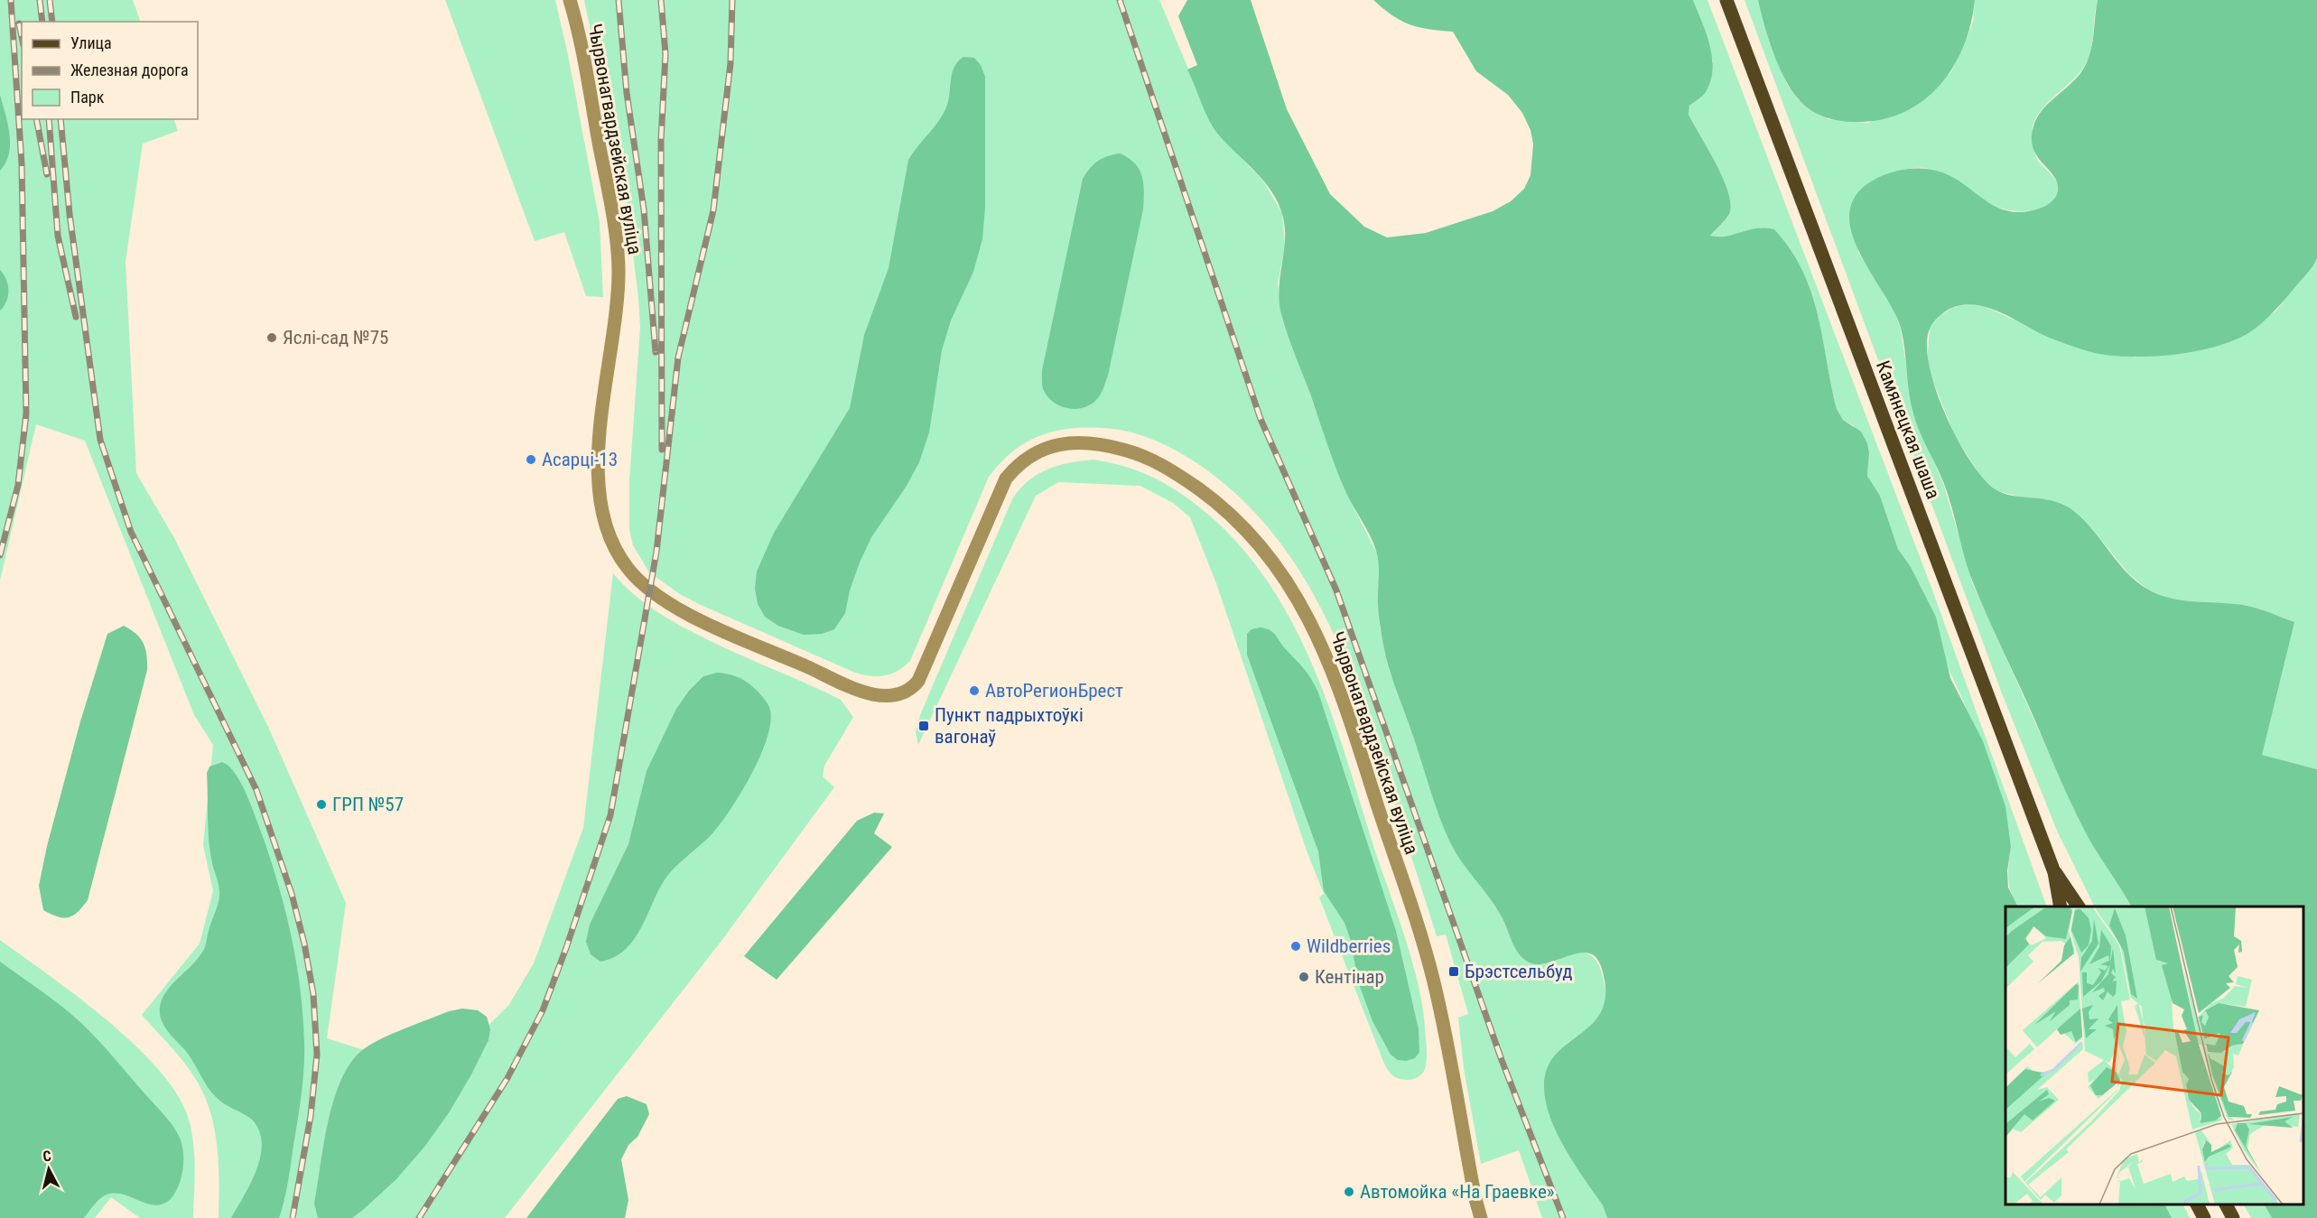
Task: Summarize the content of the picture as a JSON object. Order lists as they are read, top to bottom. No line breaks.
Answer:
{"streets":{"main road":["Камянецкая шаша"],"street":["Чырвонагвардзейская вуліца"]},"places":{"other":["Яслі-сад №75","Асарці-13","АвтоРегионБрест","ГРП №57","Wildberries","Кентінар","Автомойка «На Граевке»"],"transit":["Пункт падрыхтоўкі вагонаў","Брэстсельбуд"]},"legend":["Улица","Железная дорога","Парк"],"north":"top"}
